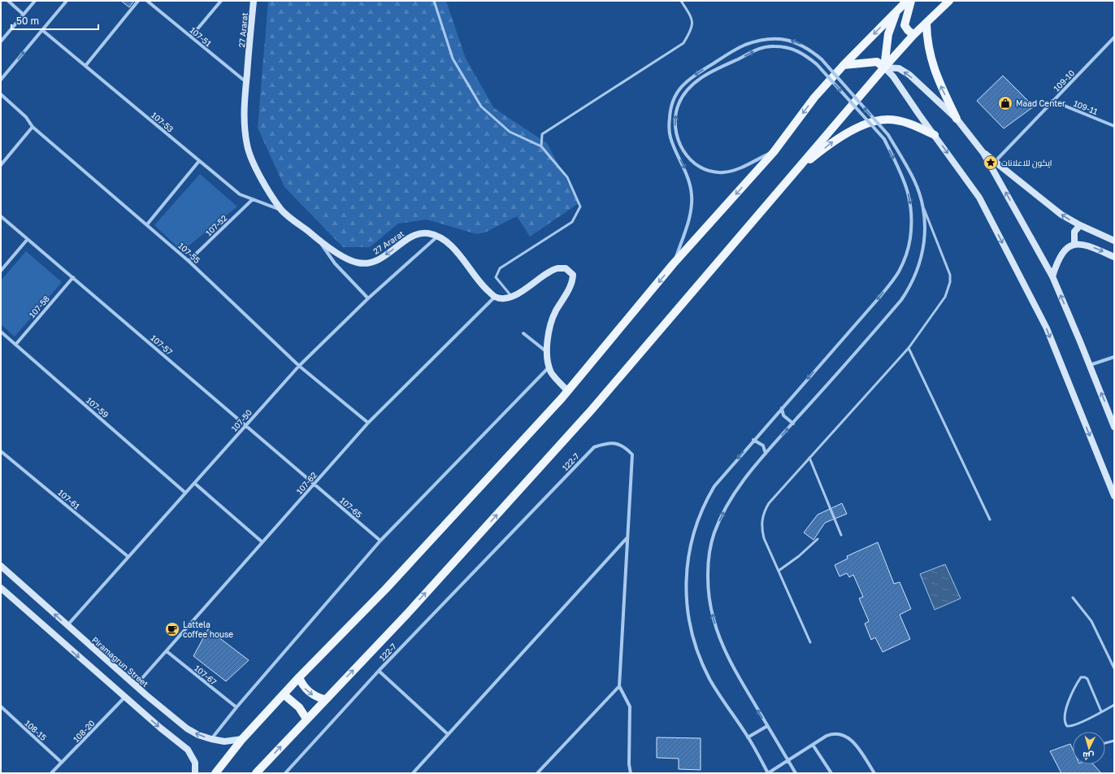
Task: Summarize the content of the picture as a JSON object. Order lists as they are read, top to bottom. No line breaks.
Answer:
{"streets":{"main road":["27 Ararat","Piramagrun Street"],"street":["107-51","109-10","109-11","107-53","107-52","107-55","107-58","107-57","107-59","107-50","122-7","107-62","107-61","107-65","107-67","108-15","108-20"]},"crossings":[["27 Ararat","107-51"],["27 Ararat","107-53"],["27 Ararat","107-50"],["27 Ararat","107-62"],["109-10","109-11"],["107-53","107-52"],["107-52","107-55"],["107-55","107-50"],["107-55","107-62"],["107-58","107-57"],["107-58","107-59"],["107-57","107-50"],["107-57","107-62"],["107-57","107-65"],["107-59","107-50"],["107-50","107-61"],["107-50","Piramagrun Street"],["107-62","107-65"],["107-62","Piramagrun Street"],["107-62","107-67"],["108-15","108-20"]],"places":{"shop":["Maad Center"],"place":["ايكون للاعلانات"],"cafe":["Lattela coffee house"]},"scale_bar":"50 m","north":"bottom"}
